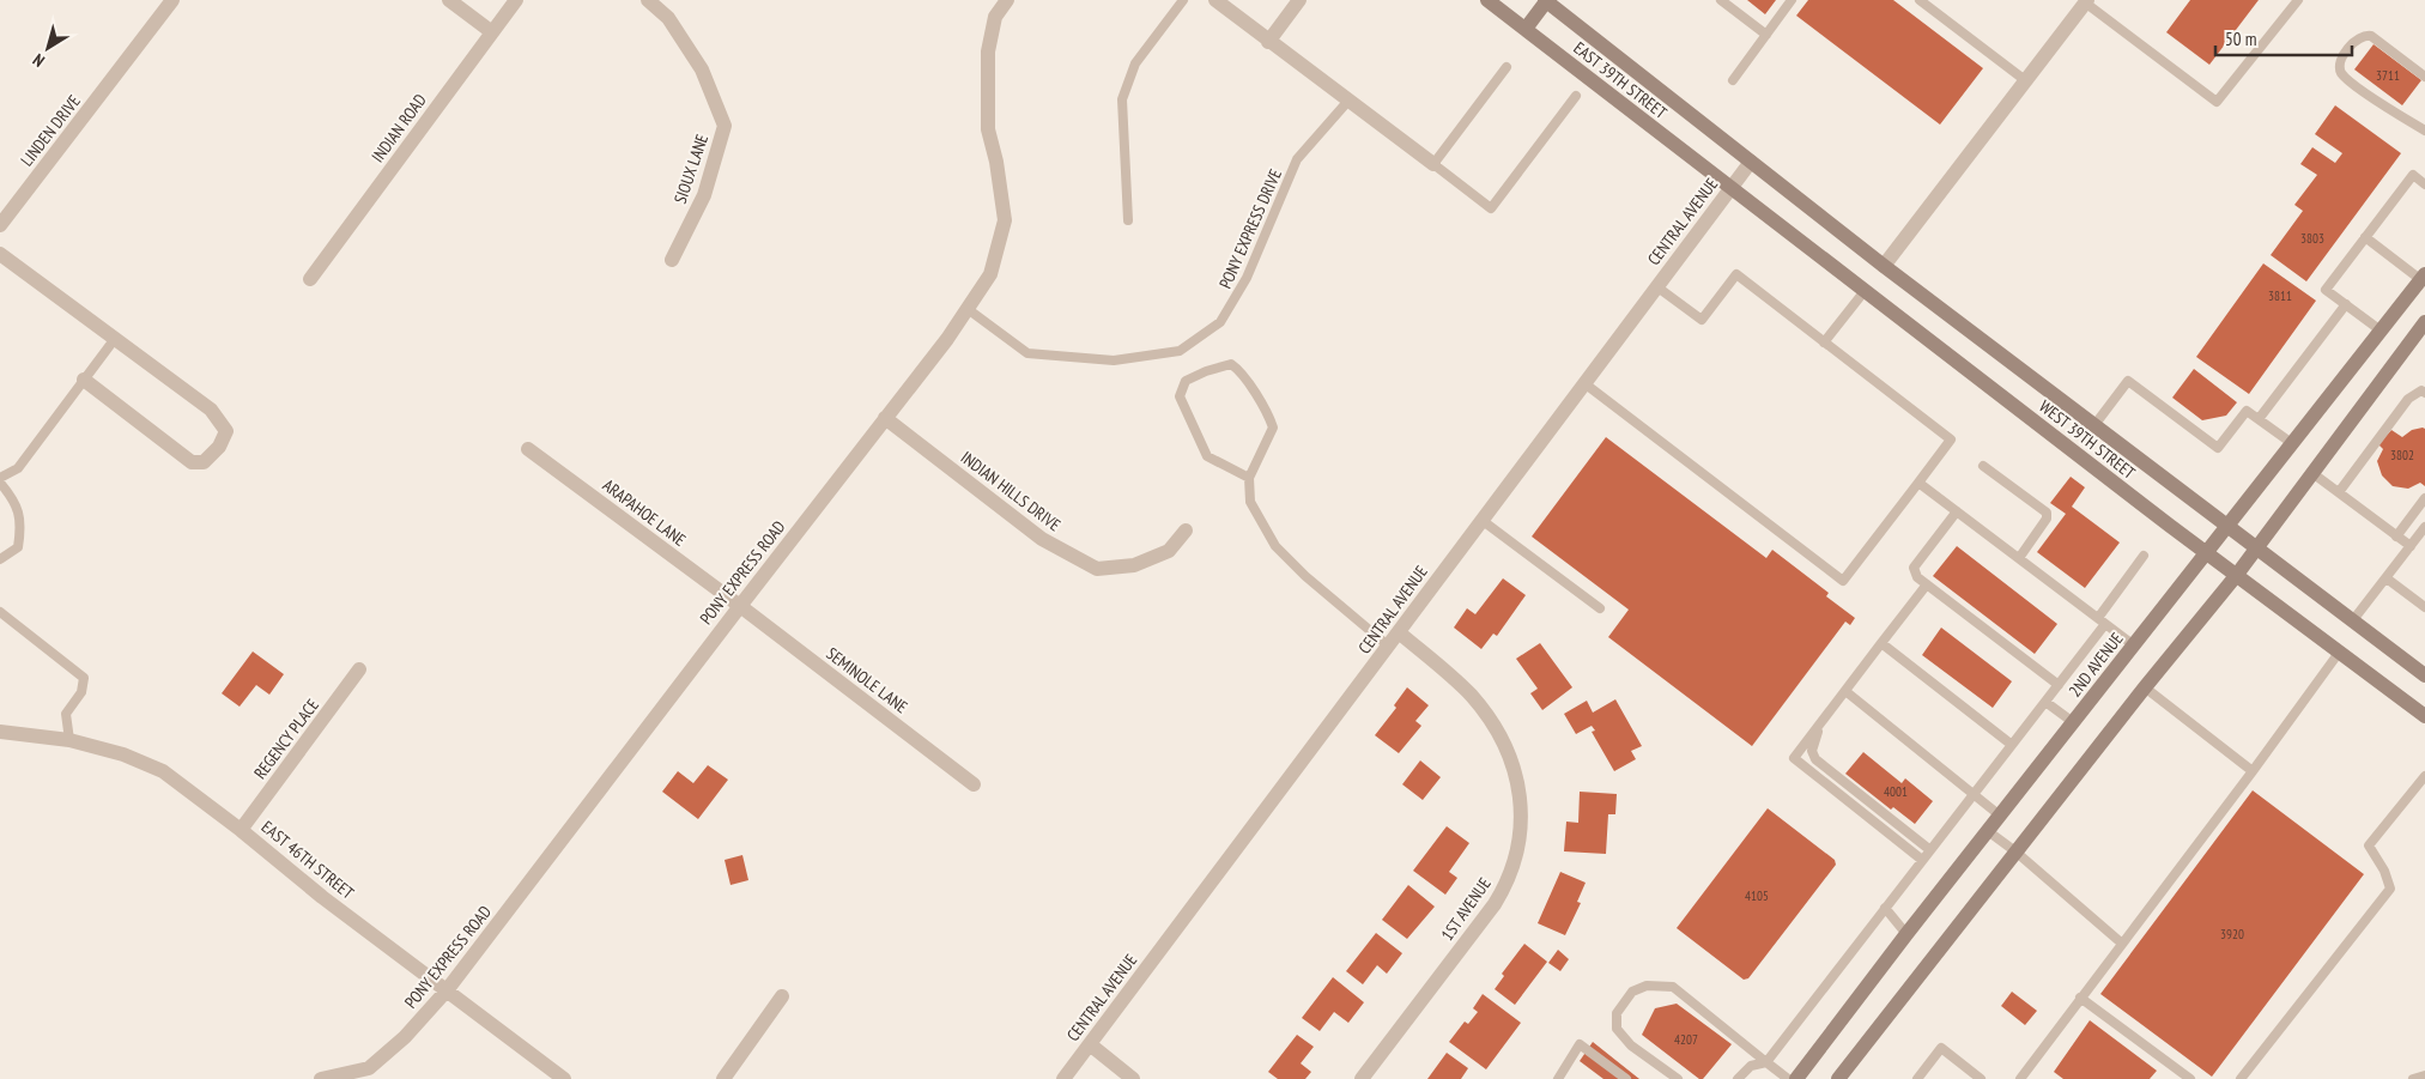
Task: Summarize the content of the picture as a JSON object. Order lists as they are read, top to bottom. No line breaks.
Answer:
{"streets":{"main road":["EAST 39TH STREET","WEST 39TH STREET","2ND AVENUE"],"street":["INDIAN ROAD","LINDEN DRIVE","SIOUX LANE","CENTRAL AVENUE","INDIAN HILLS DRIVE","ARAPAHOE LANE","PONY EXPRESS ROAD","SEMINOLE LANE","REGENCY PLACE","EAST 46TH STREET","1ST AVENUE"],"lane":["PONY EXPRESS DRIVE"]},"crossings":[["EAST 39TH STREET","CENTRAL AVENUE"],["EAST 39TH STREET","WEST 39TH STREET"],["CENTRAL AVENUE","WEST 39TH STREET"],["CENTRAL AVENUE","1ST AVENUE"],["PONY EXPRESS DRIVE","PONY EXPRESS ROAD"],["WEST 39TH STREET","2ND AVENUE"],["INDIAN HILLS DRIVE","PONY EXPRESS ROAD"],["ARAPAHOE LANE","PONY EXPRESS ROAD"],["ARAPAHOE LANE","SEMINOLE LANE"],["PONY EXPRESS ROAD","SEMINOLE LANE"],["PONY EXPRESS ROAD","EAST 46TH STREET"],["REGENCY PLACE","EAST 46TH STREET"]],"house_numbers":["3711","3803","3811","3802","4001","4105","3920","4207"],"scale_bar":"50 m","north":"bottom left"}
